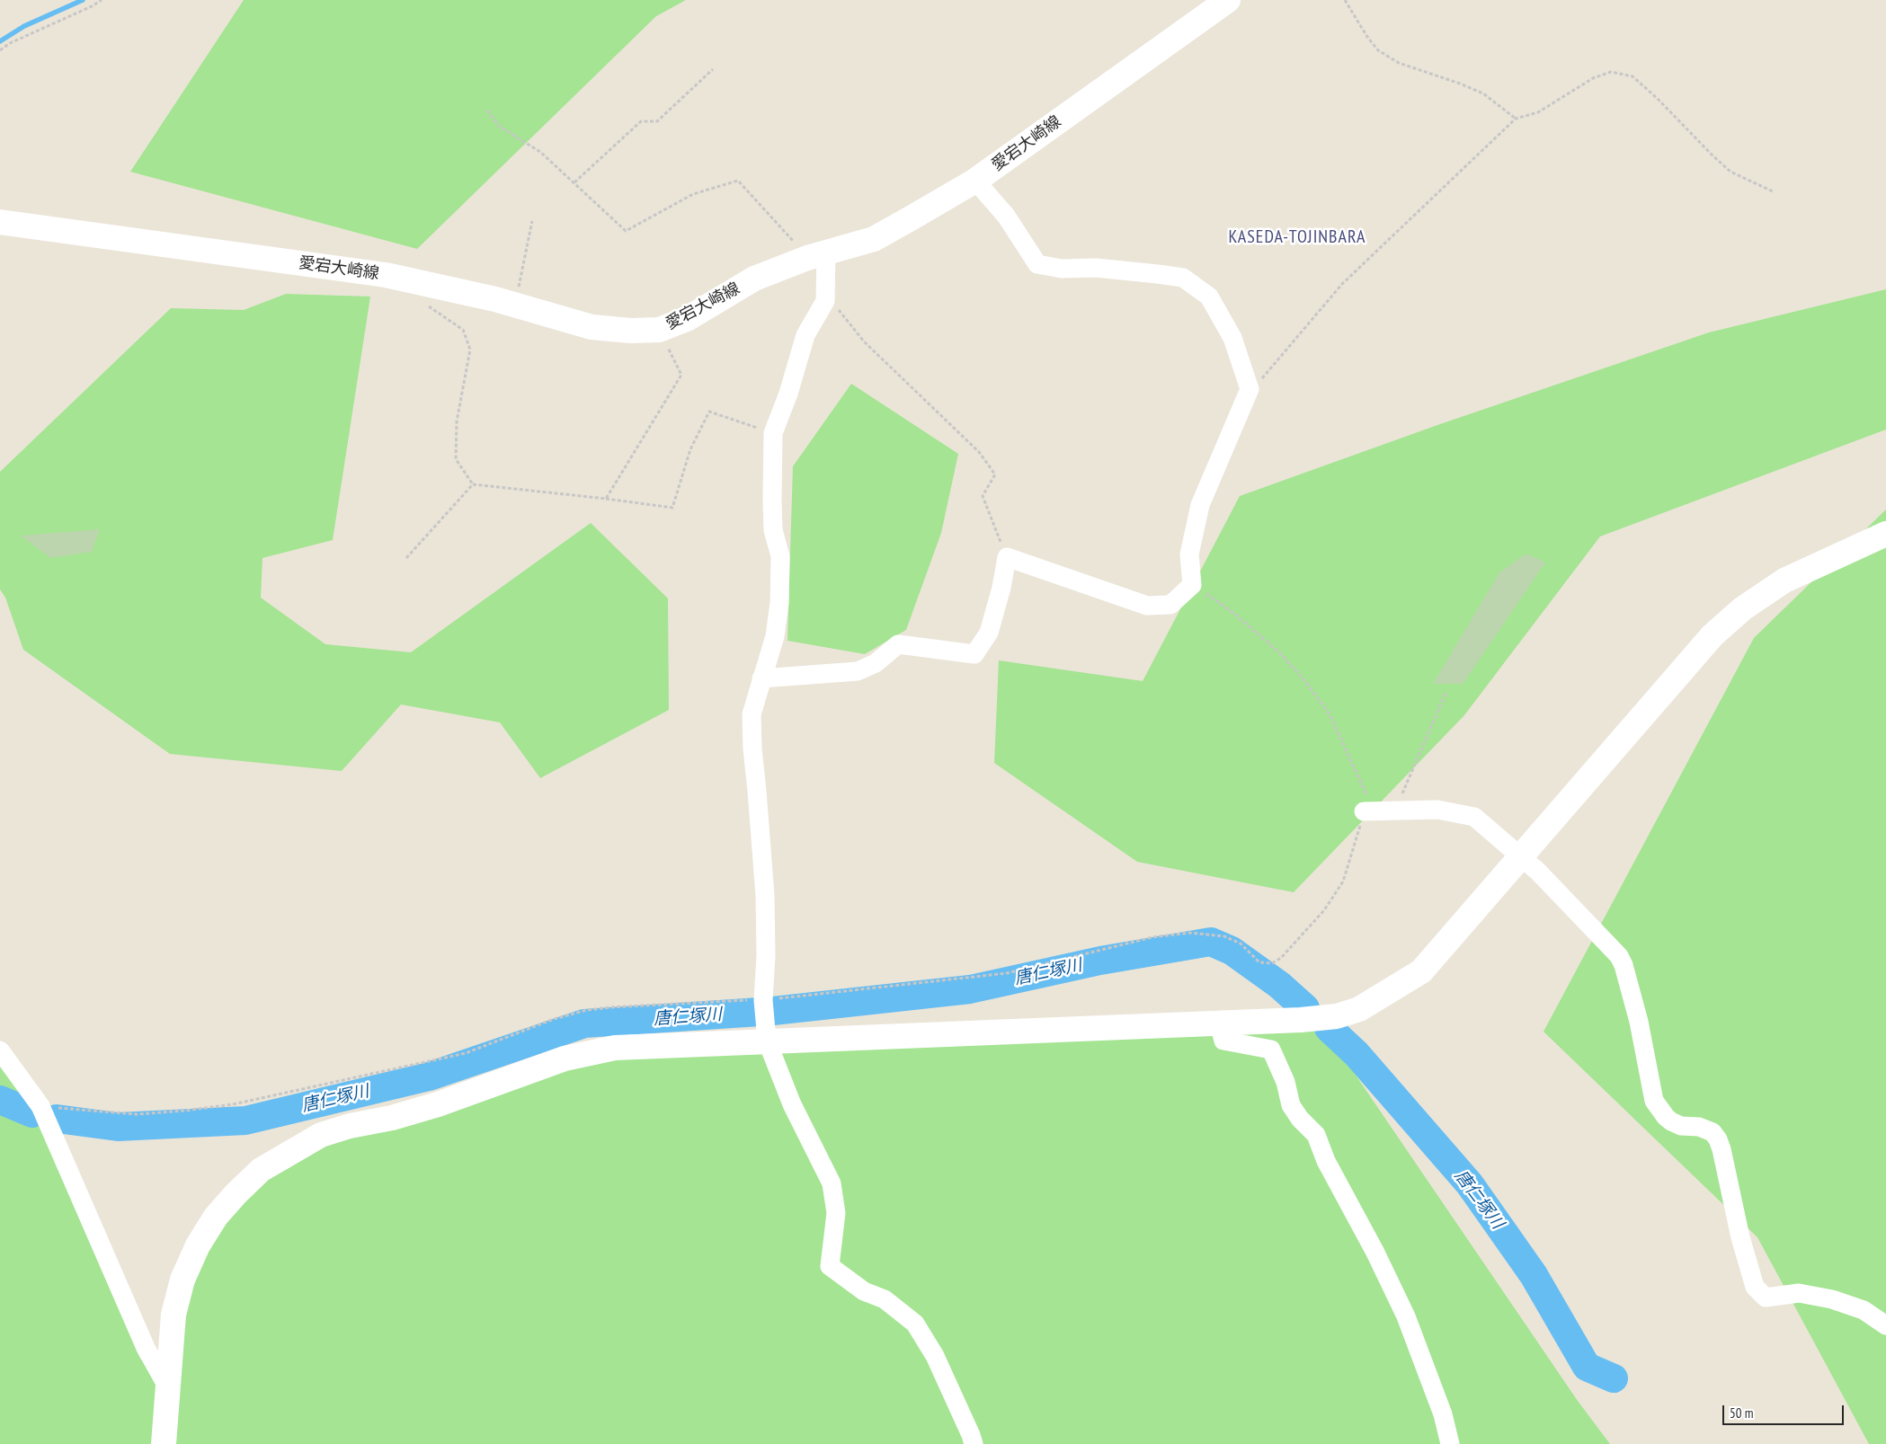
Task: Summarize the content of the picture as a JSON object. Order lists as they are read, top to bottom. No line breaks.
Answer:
{"streets":{"street":["愛宕大崎線"]},"districts":["KASEDA-TOJINBARA"],"water":["唐仁塚川"],"scale_bar":"50 m"}
